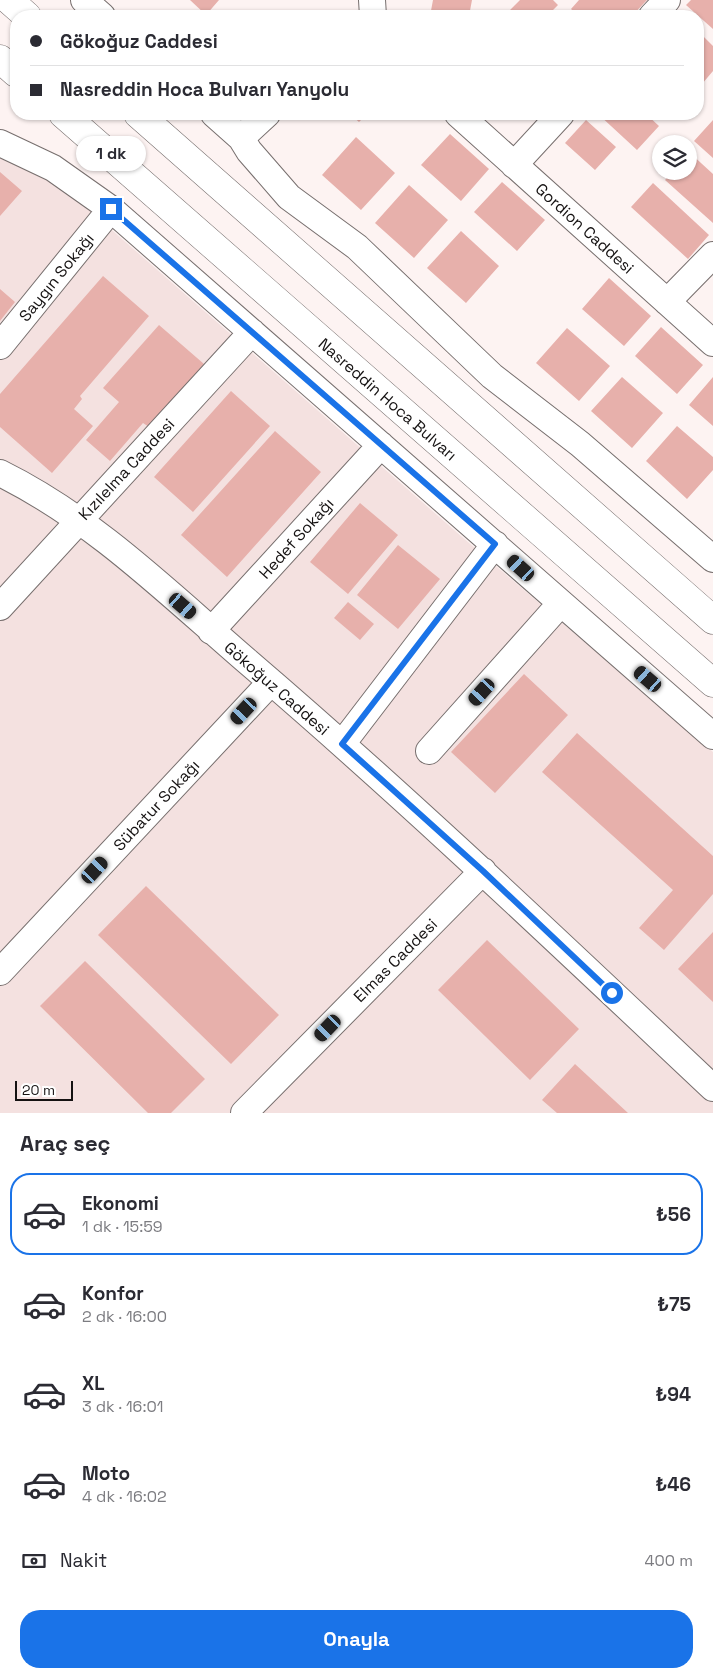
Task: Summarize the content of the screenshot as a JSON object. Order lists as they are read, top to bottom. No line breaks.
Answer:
{"streets":{"highway":["Nasreddin Hoca Bulvarı"],"street":["Gordion Caddesi","Saygın Sokağı","Kızılelma Caddesi","Hedef Sokağı","Gökoğuz Caddesi","Sübatur Sokağı","Elmas Caddesi"]},"crossings":[["Kızılelma Caddesi","Gökoğuz Caddesi"],["Hedef Sokağı","Gökoğuz Caddesi"],["Gökoğuz Caddesi","Sübatur Sokağı"],["Gökoğuz Caddesi","Elmas Caddesi"]],"scale_bar":"20 m","page":{"banner":["Gökoğuz Caddesi","Nasreddin Hoca Bulvarı Yanyolu"],"bubble":"1 dk","scale":"20 m","heading":"Araç seç","list":[{"name":"Ekonomi","note":"1 dk · 15:59","value":"₺56"},{"name":"Konfor","note":"2 dk · 16:00","value":"₺75"},{"name":"XL","note":"3 dk · 16:01","value":"₺94"},{"name":"Moto","note":"4 dk · 16:02","value":"₺46"}],"pay":["Nakit","400 m"],"buttons":"Onayla"}}
